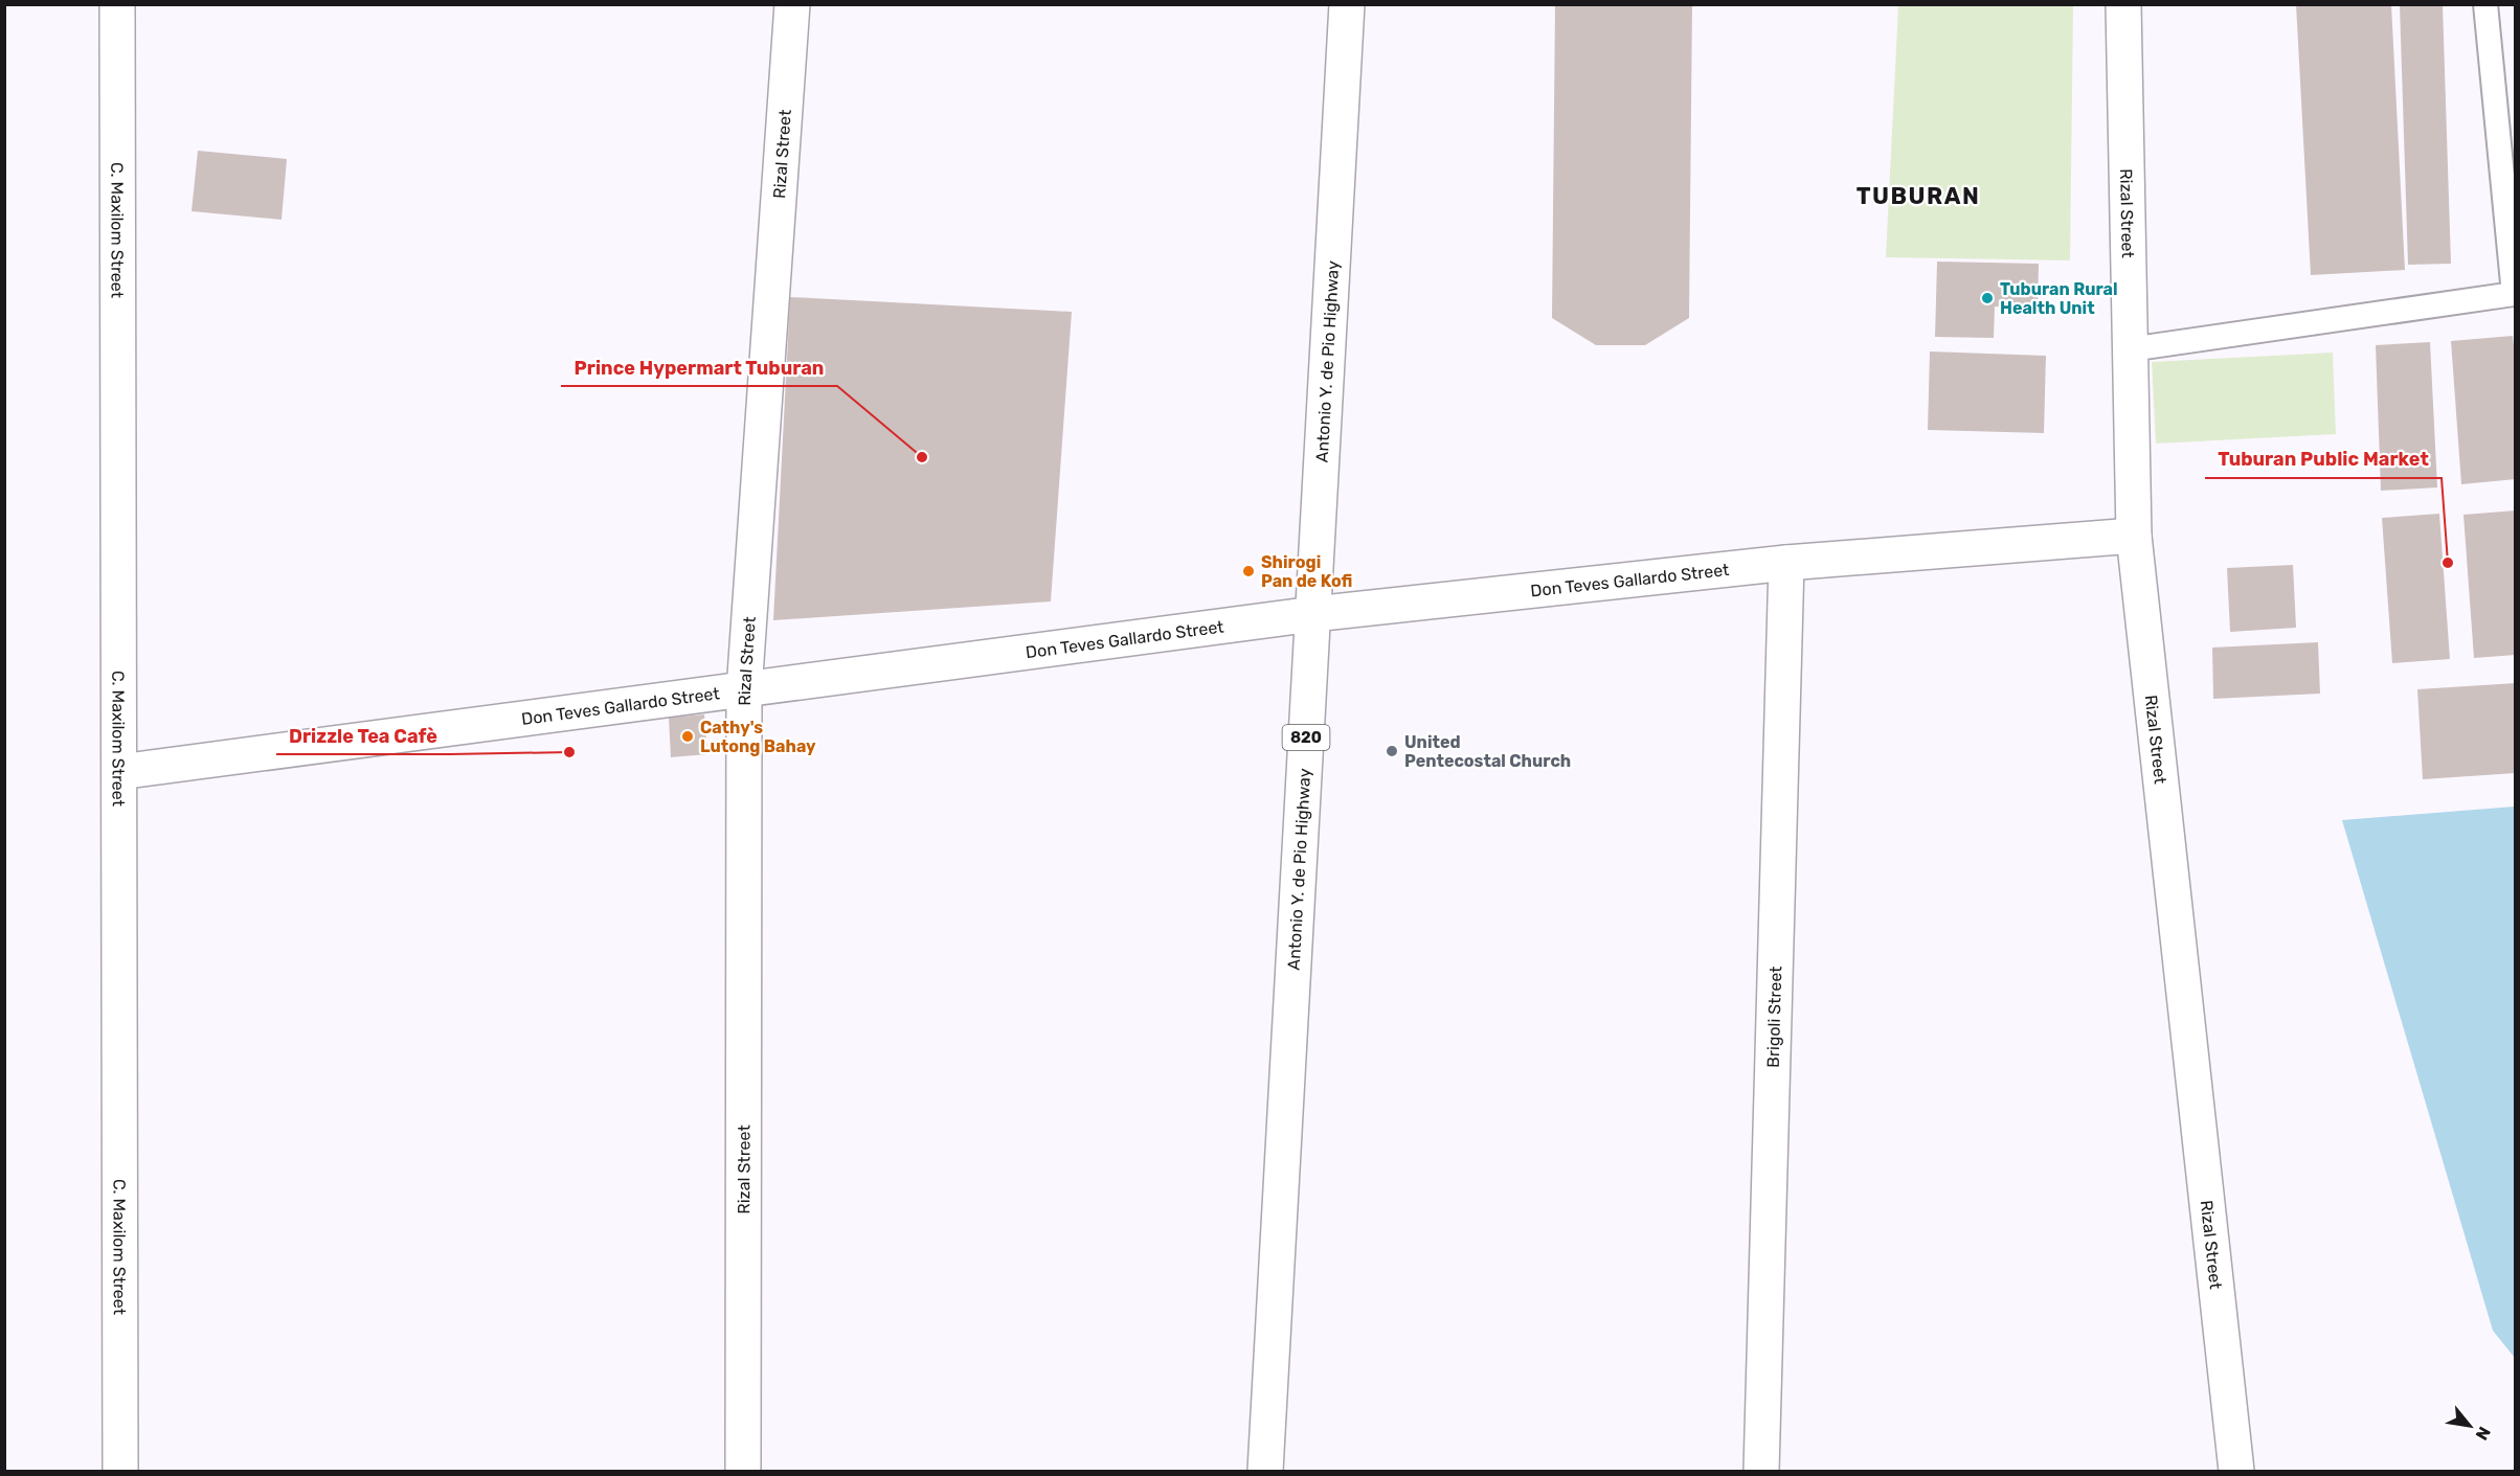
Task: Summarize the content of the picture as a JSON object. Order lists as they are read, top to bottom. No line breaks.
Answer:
{"streets":{"main road":["Rizal Street","C. Maxilom Street","Antonio Y. de Pio Highway","Don Teves Gallardo Street","820","Brigoli Street"]},"crossings":[["Rizal Street","Don Teves Gallardo Street"],["C. Maxilom Street","Don Teves Gallardo Street"],["Antonio Y. de Pio Highway","Don Teves Gallardo Street"],["Don Teves Gallardo Street","Brigoli Street"]],"districts":["TUBURAN"],"places":["Tuburan Rural Health Unit","Prince Hypermart Tuburan","Tuburan Public Market","Shirogi Pan de Kofi","Cathy's Lutong Bahay","United Pentecostal Church","Drizzle Tea Cafè"],"north":"bottom right"}
